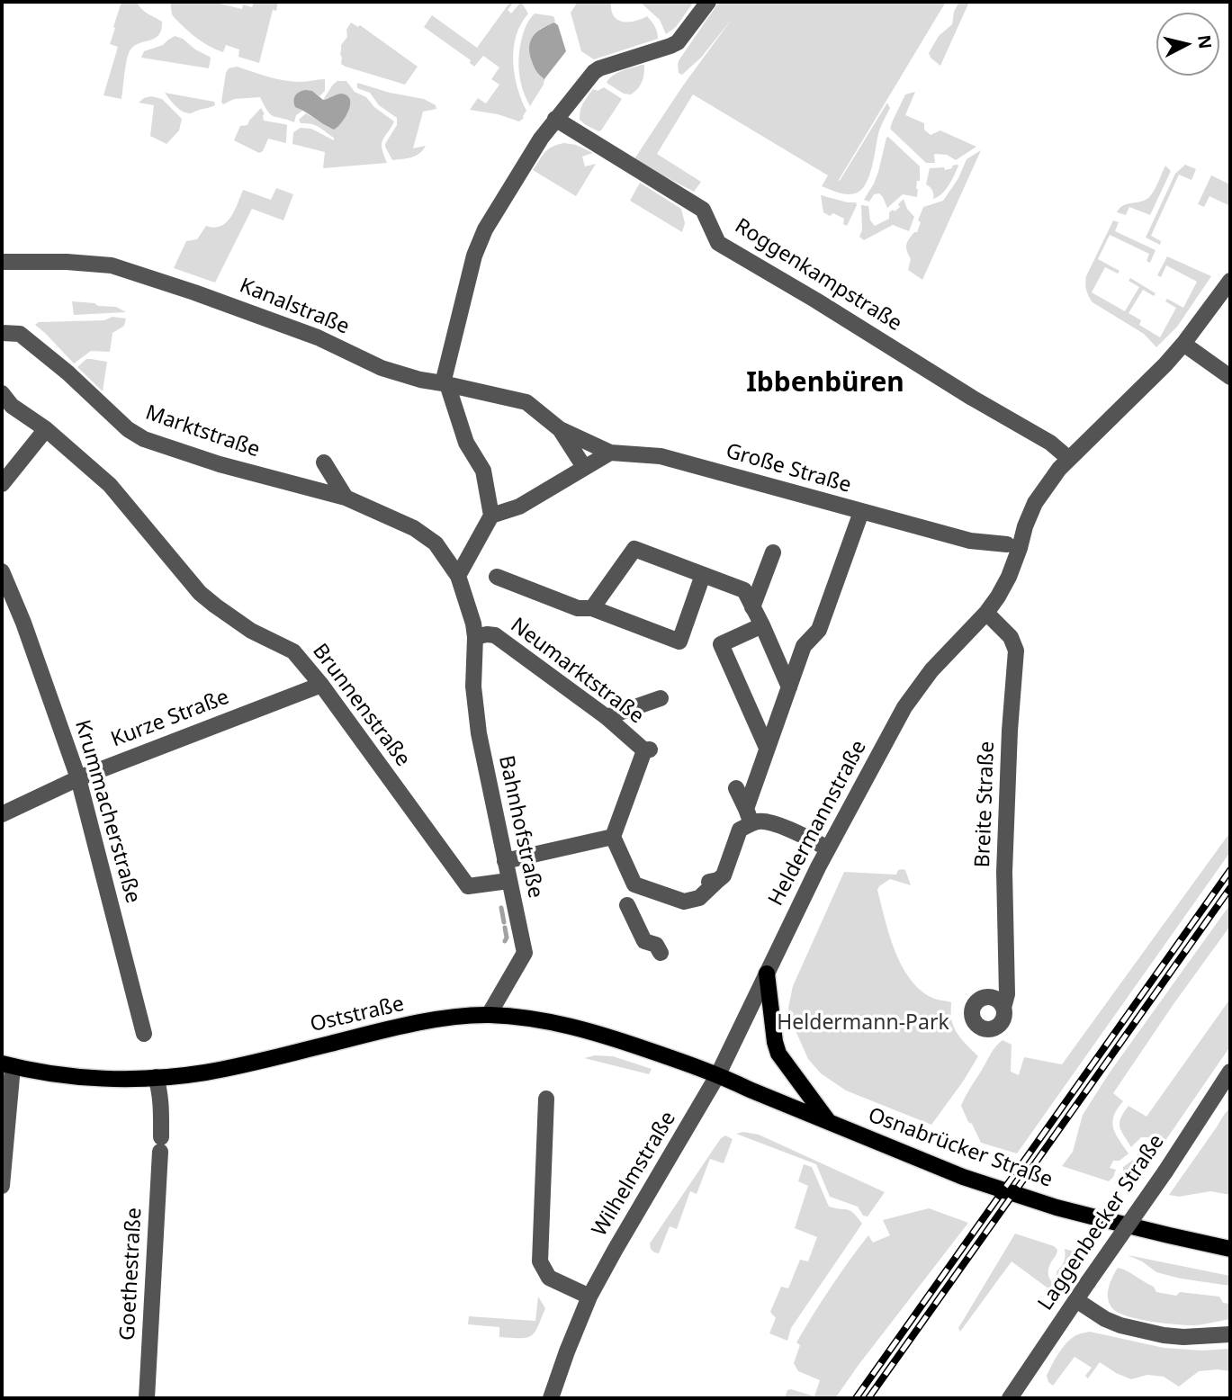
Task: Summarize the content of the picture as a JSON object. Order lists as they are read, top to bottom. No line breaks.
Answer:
{"streets":{"main road":["Oststraße","Osnabrücker Straße"],"street":["Roggenkampstraße","Kanalstraße","Marktstraße","Große Straße","Neumarktstraße","Brunnenstraße","Kurze Straße","Breite Straße","Krummacherstraße","Heldermannstraße","Bahnhofstraße","Wilhelmstraße","Laggenbecker Straße","Goethestraße"]},"crossings":[["Kanalstraße","Große Straße"],["Marktstraße","Bahnhofstraße"],["Neumarktstraße","Bahnhofstraße"],["Brunnenstraße","Kurze Straße"],["Brunnenstraße","Bahnhofstraße"],["Kurze Straße","Krummacherstraße"],["Breite Straße","Heldermannstraße"],["Heldermannstraße","Oststraße"],["Heldermannstraße","Osnabrücker Straße"],["Heldermannstraße","Wilhelmstraße"],["Bahnhofstraße","Oststraße"],["Oststraße","Osnabrücker Straße"],["Oststraße","Wilhelmstraße"],["Oststraße","Goethestraße"],["Osnabrücker Straße","Wilhelmstraße"]],"districts":["Ibbenbüren"],"parks":["Heldermann-Park"],"north":"right"}
